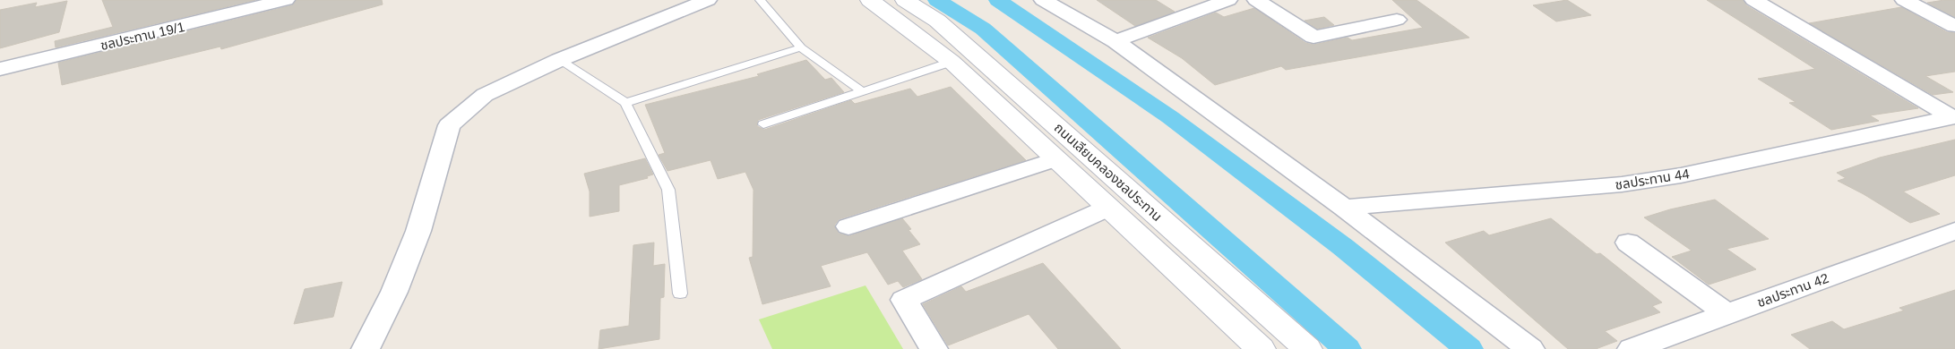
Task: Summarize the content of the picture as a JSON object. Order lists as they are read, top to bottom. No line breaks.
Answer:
{"streets":{"street":["ชลประทาน 19/1","ถนนเลียบคลองชลประทาน","ชลประทาน 44","ชลประทาน 42"]}}
